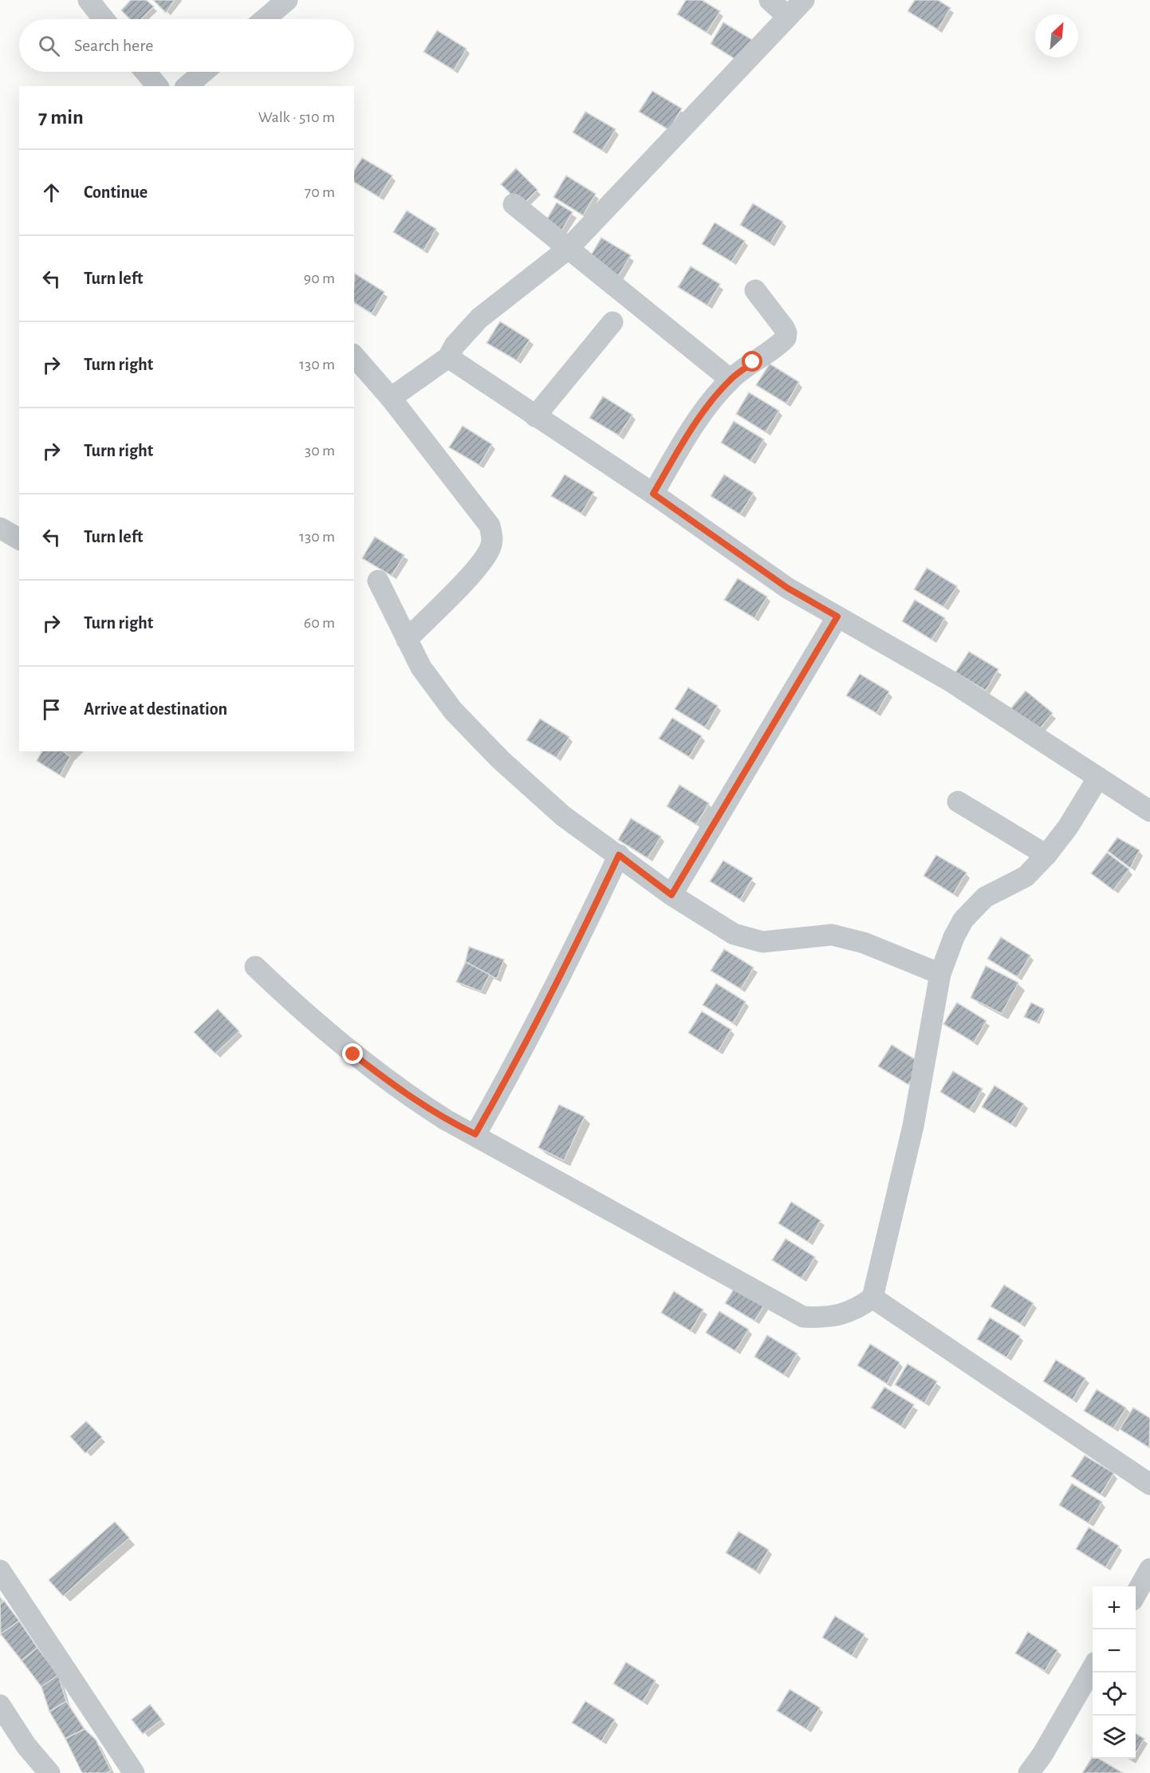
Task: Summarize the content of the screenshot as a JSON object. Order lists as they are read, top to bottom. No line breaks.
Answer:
{"north":"top right","page":{"search":"Search here","heading":["7 min","Walk · 510 m"],"list":[["Continue","70 m"],["Turn left","90 m"],["Turn right","130 m"],["Turn right","30 m"],["Turn left","130 m"],["Turn right","60 m"],"Arrive at destination"],"map_buttons":["+","−"]}}
